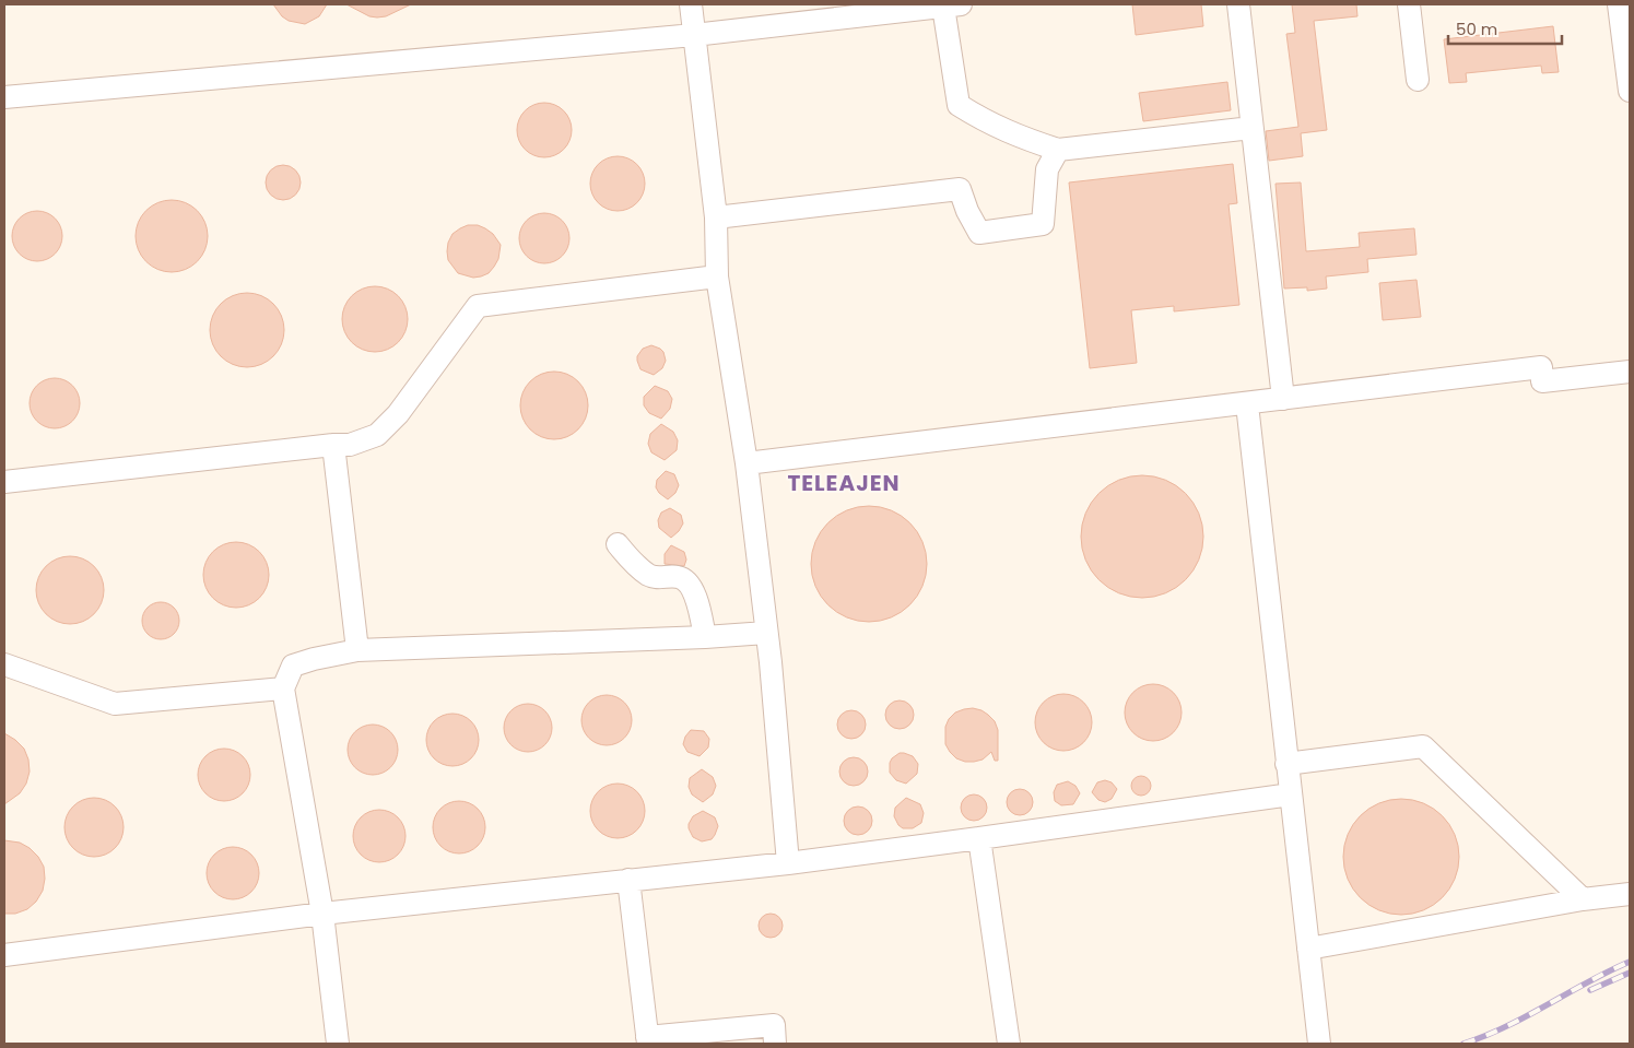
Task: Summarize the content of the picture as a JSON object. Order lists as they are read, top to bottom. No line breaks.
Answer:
{"districts":["TELEAJEN"],"scale_bar":"50 m"}
